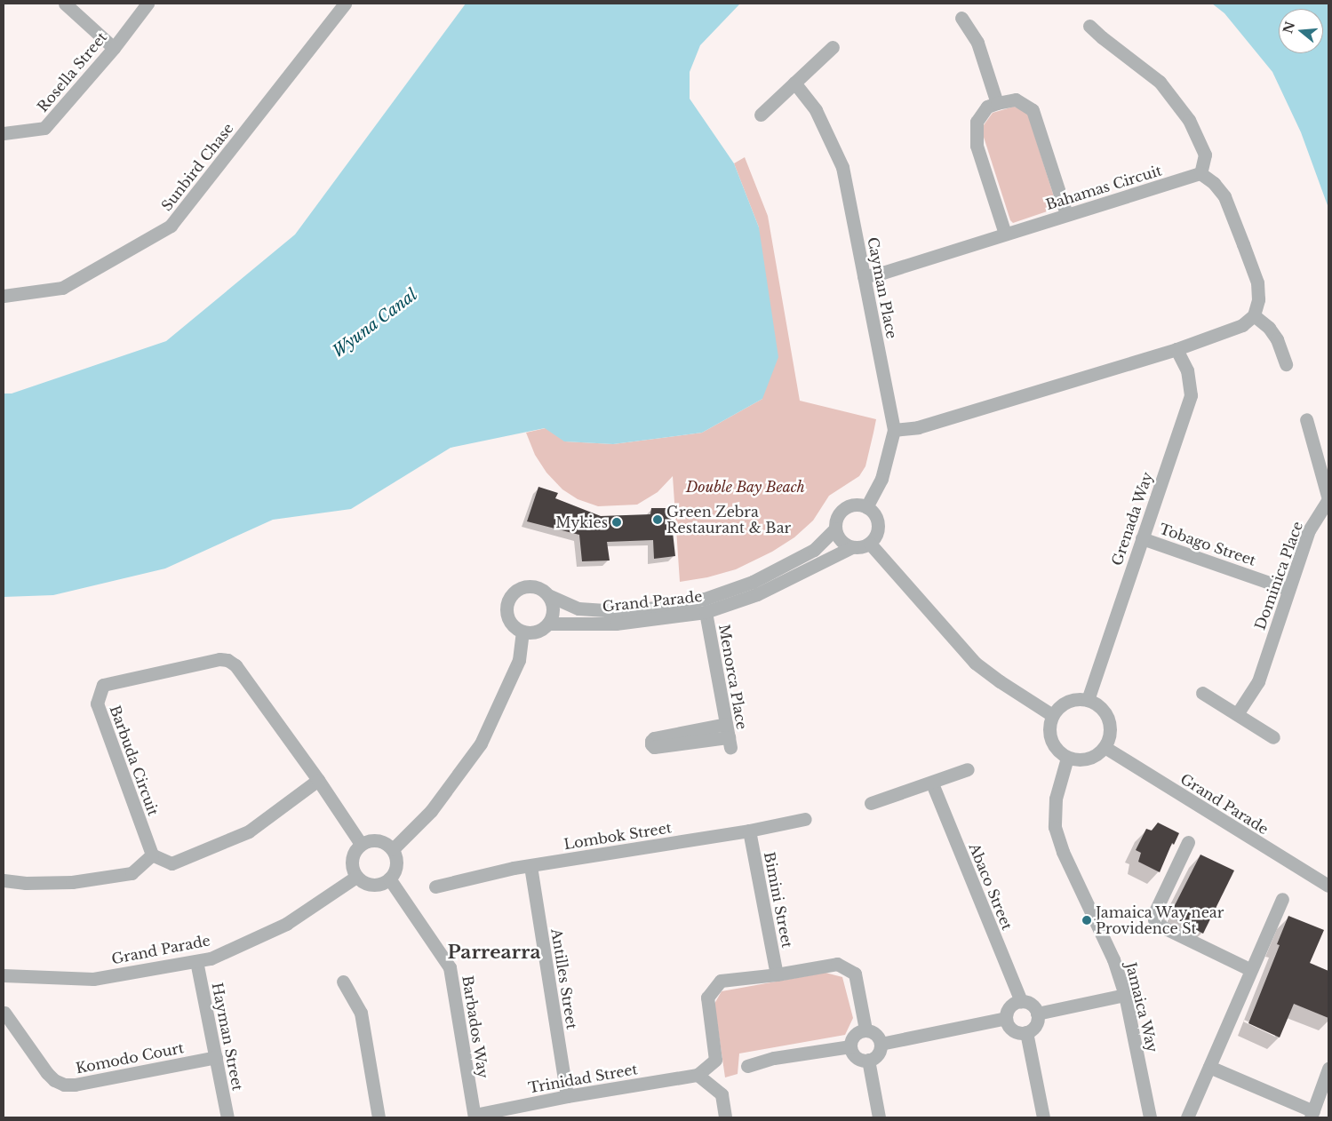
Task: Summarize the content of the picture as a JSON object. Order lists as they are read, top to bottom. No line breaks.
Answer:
{"streets":{"street":["Rosella Street","Sunbird Chase","Bahamas Circuit","Cayman Place","Grenada Way","Tobago Street","Dominica Place","Grand Parade","Menorca Place","Barbuda Circuit","Lombok Street","Abaco Street","Bimini Street","Antilles Street","Jamaica Way","Barbados Way","Hayman Street","Komodo Court","Trinidad Street"]},"crossings":[["Bahamas Circuit","Cayman Place"],["Cayman Place","Grand Parade"],["Grenada Way","Tobago Street"],["Grenada Way","Grand Parade"],["Grenada Way","Jamaica Way"],["Tobago Street","Dominica Place"],["Grand Parade","Menorca Place"],["Grand Parade","Barbuda Circuit"],["Grand Parade","Jamaica Way"],["Grand Parade","Barbados Way"],["Grand Parade","Hayman Street"],["Barbuda Circuit","Barbados Way"],["Lombok Street","Bimini Street"],["Lombok Street","Antilles Street"],["Antilles Street","Trinidad Street"],["Barbados Way","Trinidad Street"],["Hayman Street","Komodo Court"]],"districts":["Parrearra"],"water":["Wyuna Canal"],"parks":["Double Bay Beach"],"places":["Green Zebra Restaurant & Bar","Mykies","Jamaica Way near Providence St"],"north":"left"}
